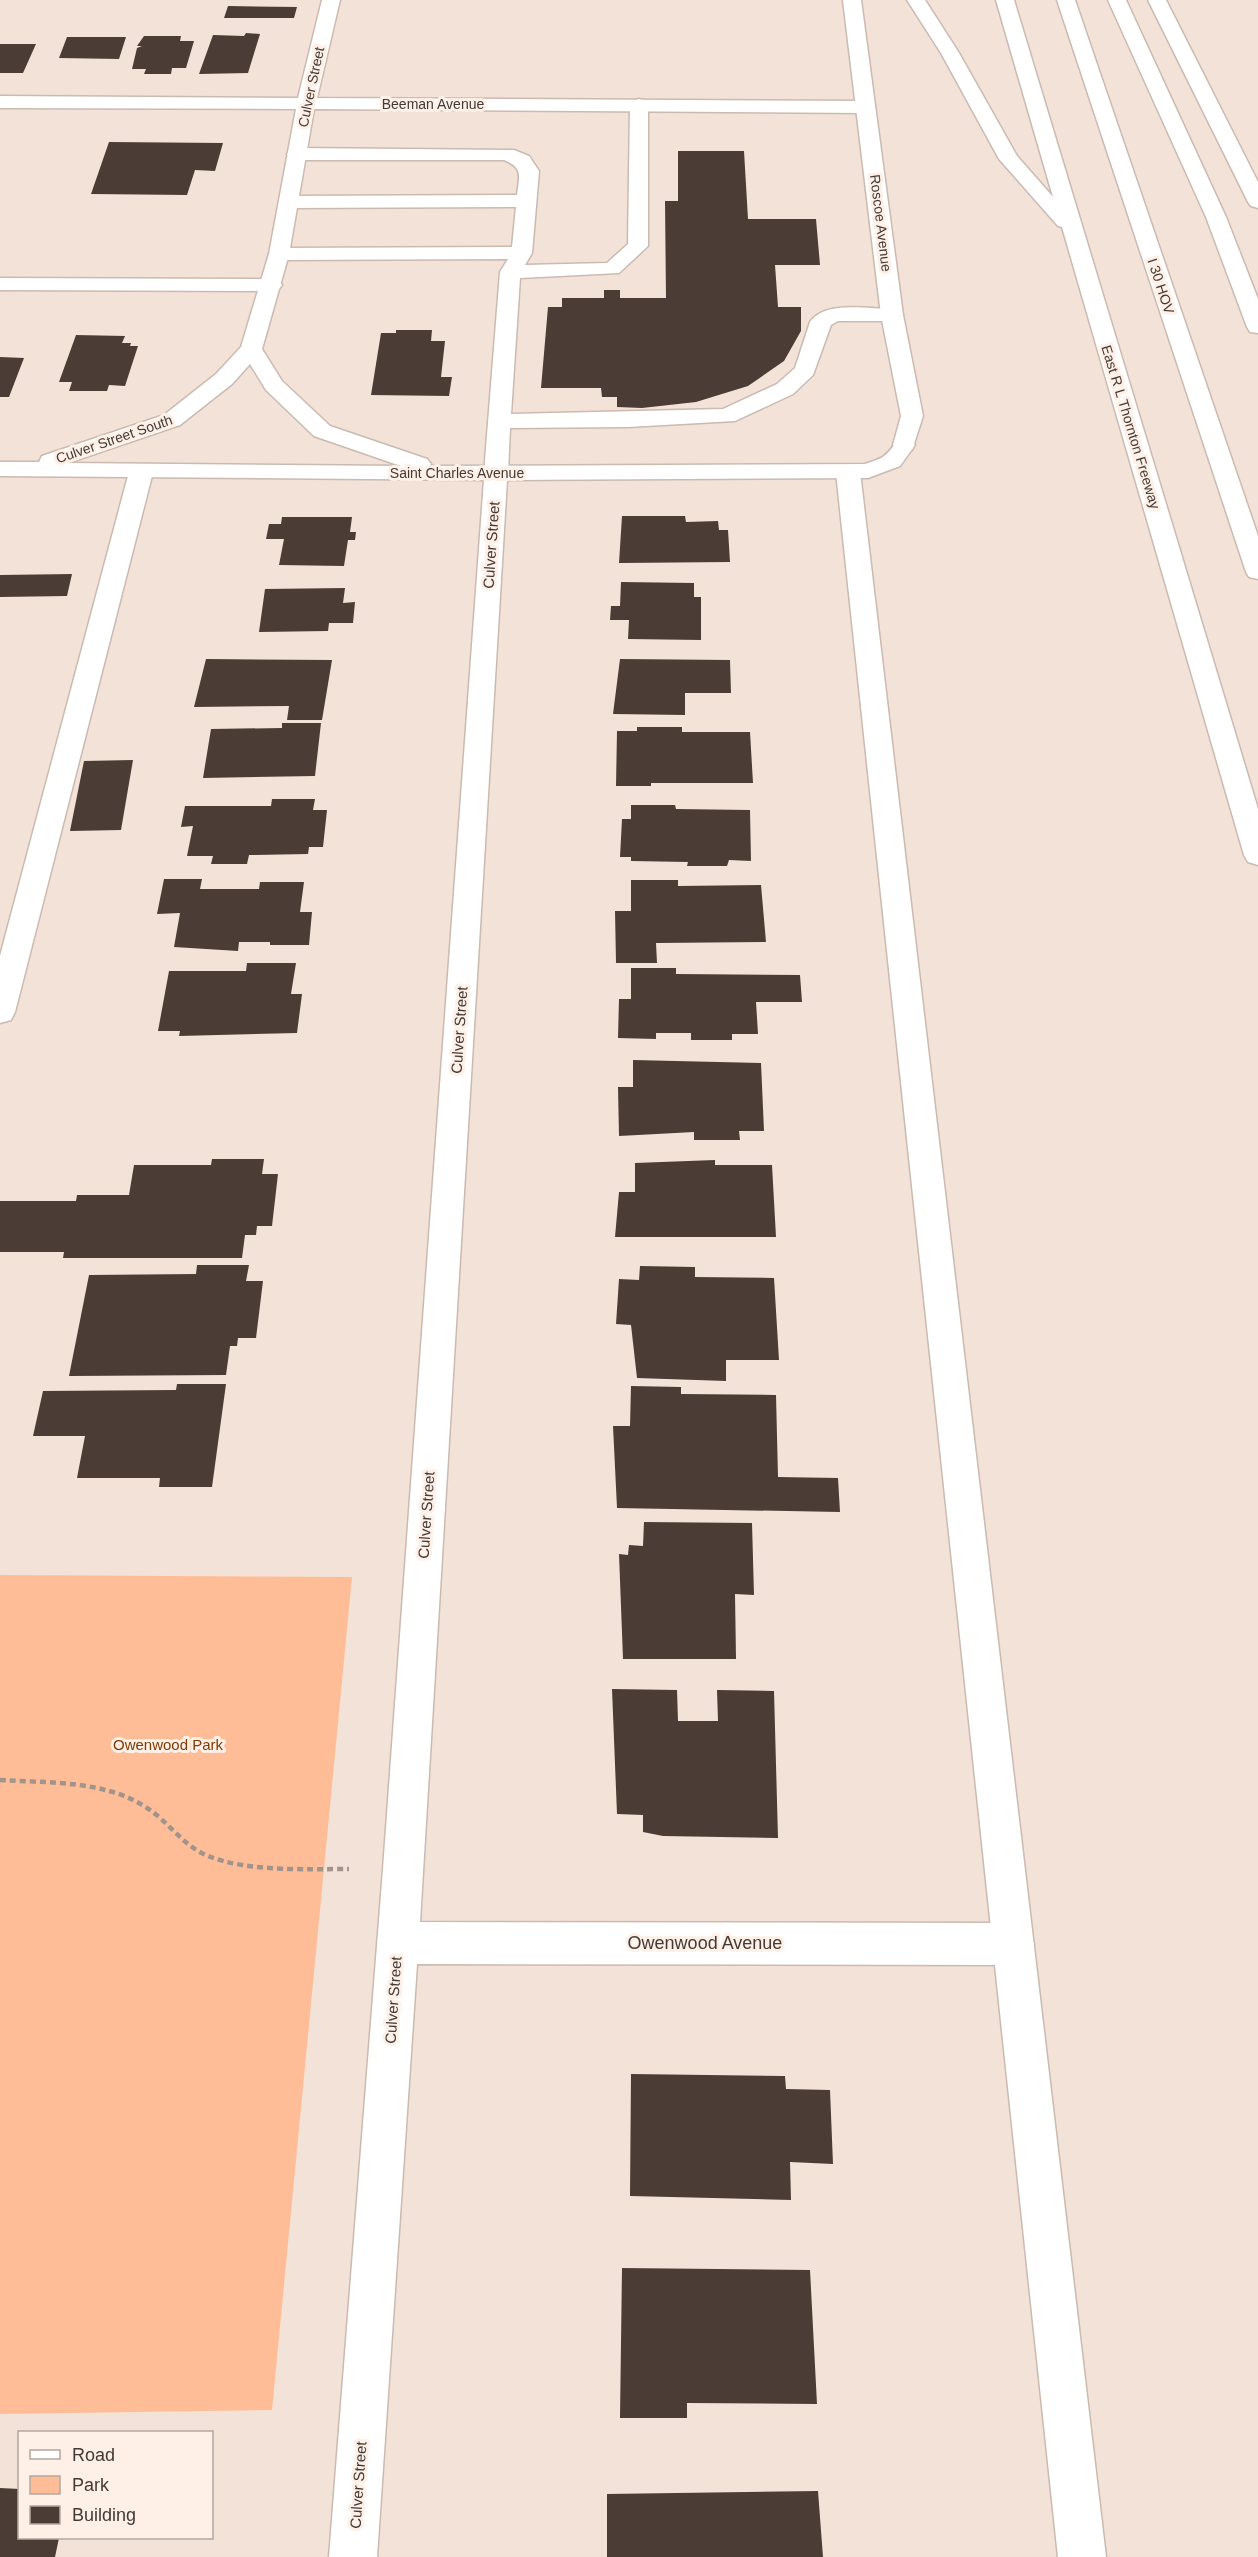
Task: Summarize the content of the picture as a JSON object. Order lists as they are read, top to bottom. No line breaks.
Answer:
{"streets":{"main road":["Culver Street","Beeman Avenue","Roscoe Avenue","I 30 HOV","East R L Thornton Freeway","Culver Street South","Saint Charles Avenue","Owenwood Avenue"]},"crossings":[["Culver Street","Beeman Avenue"],["Culver Street","Culver Street South"],["Culver Street","Saint Charles Avenue"],["Culver Street","Owenwood Avenue"],["Beeman Avenue","Roscoe Avenue"],["Roscoe Avenue","Saint Charles Avenue"],["Culver Street South","Saint Charles Avenue"]],"parks":["Owenwood Park"],"legend":["Road","Park","Building"]}
